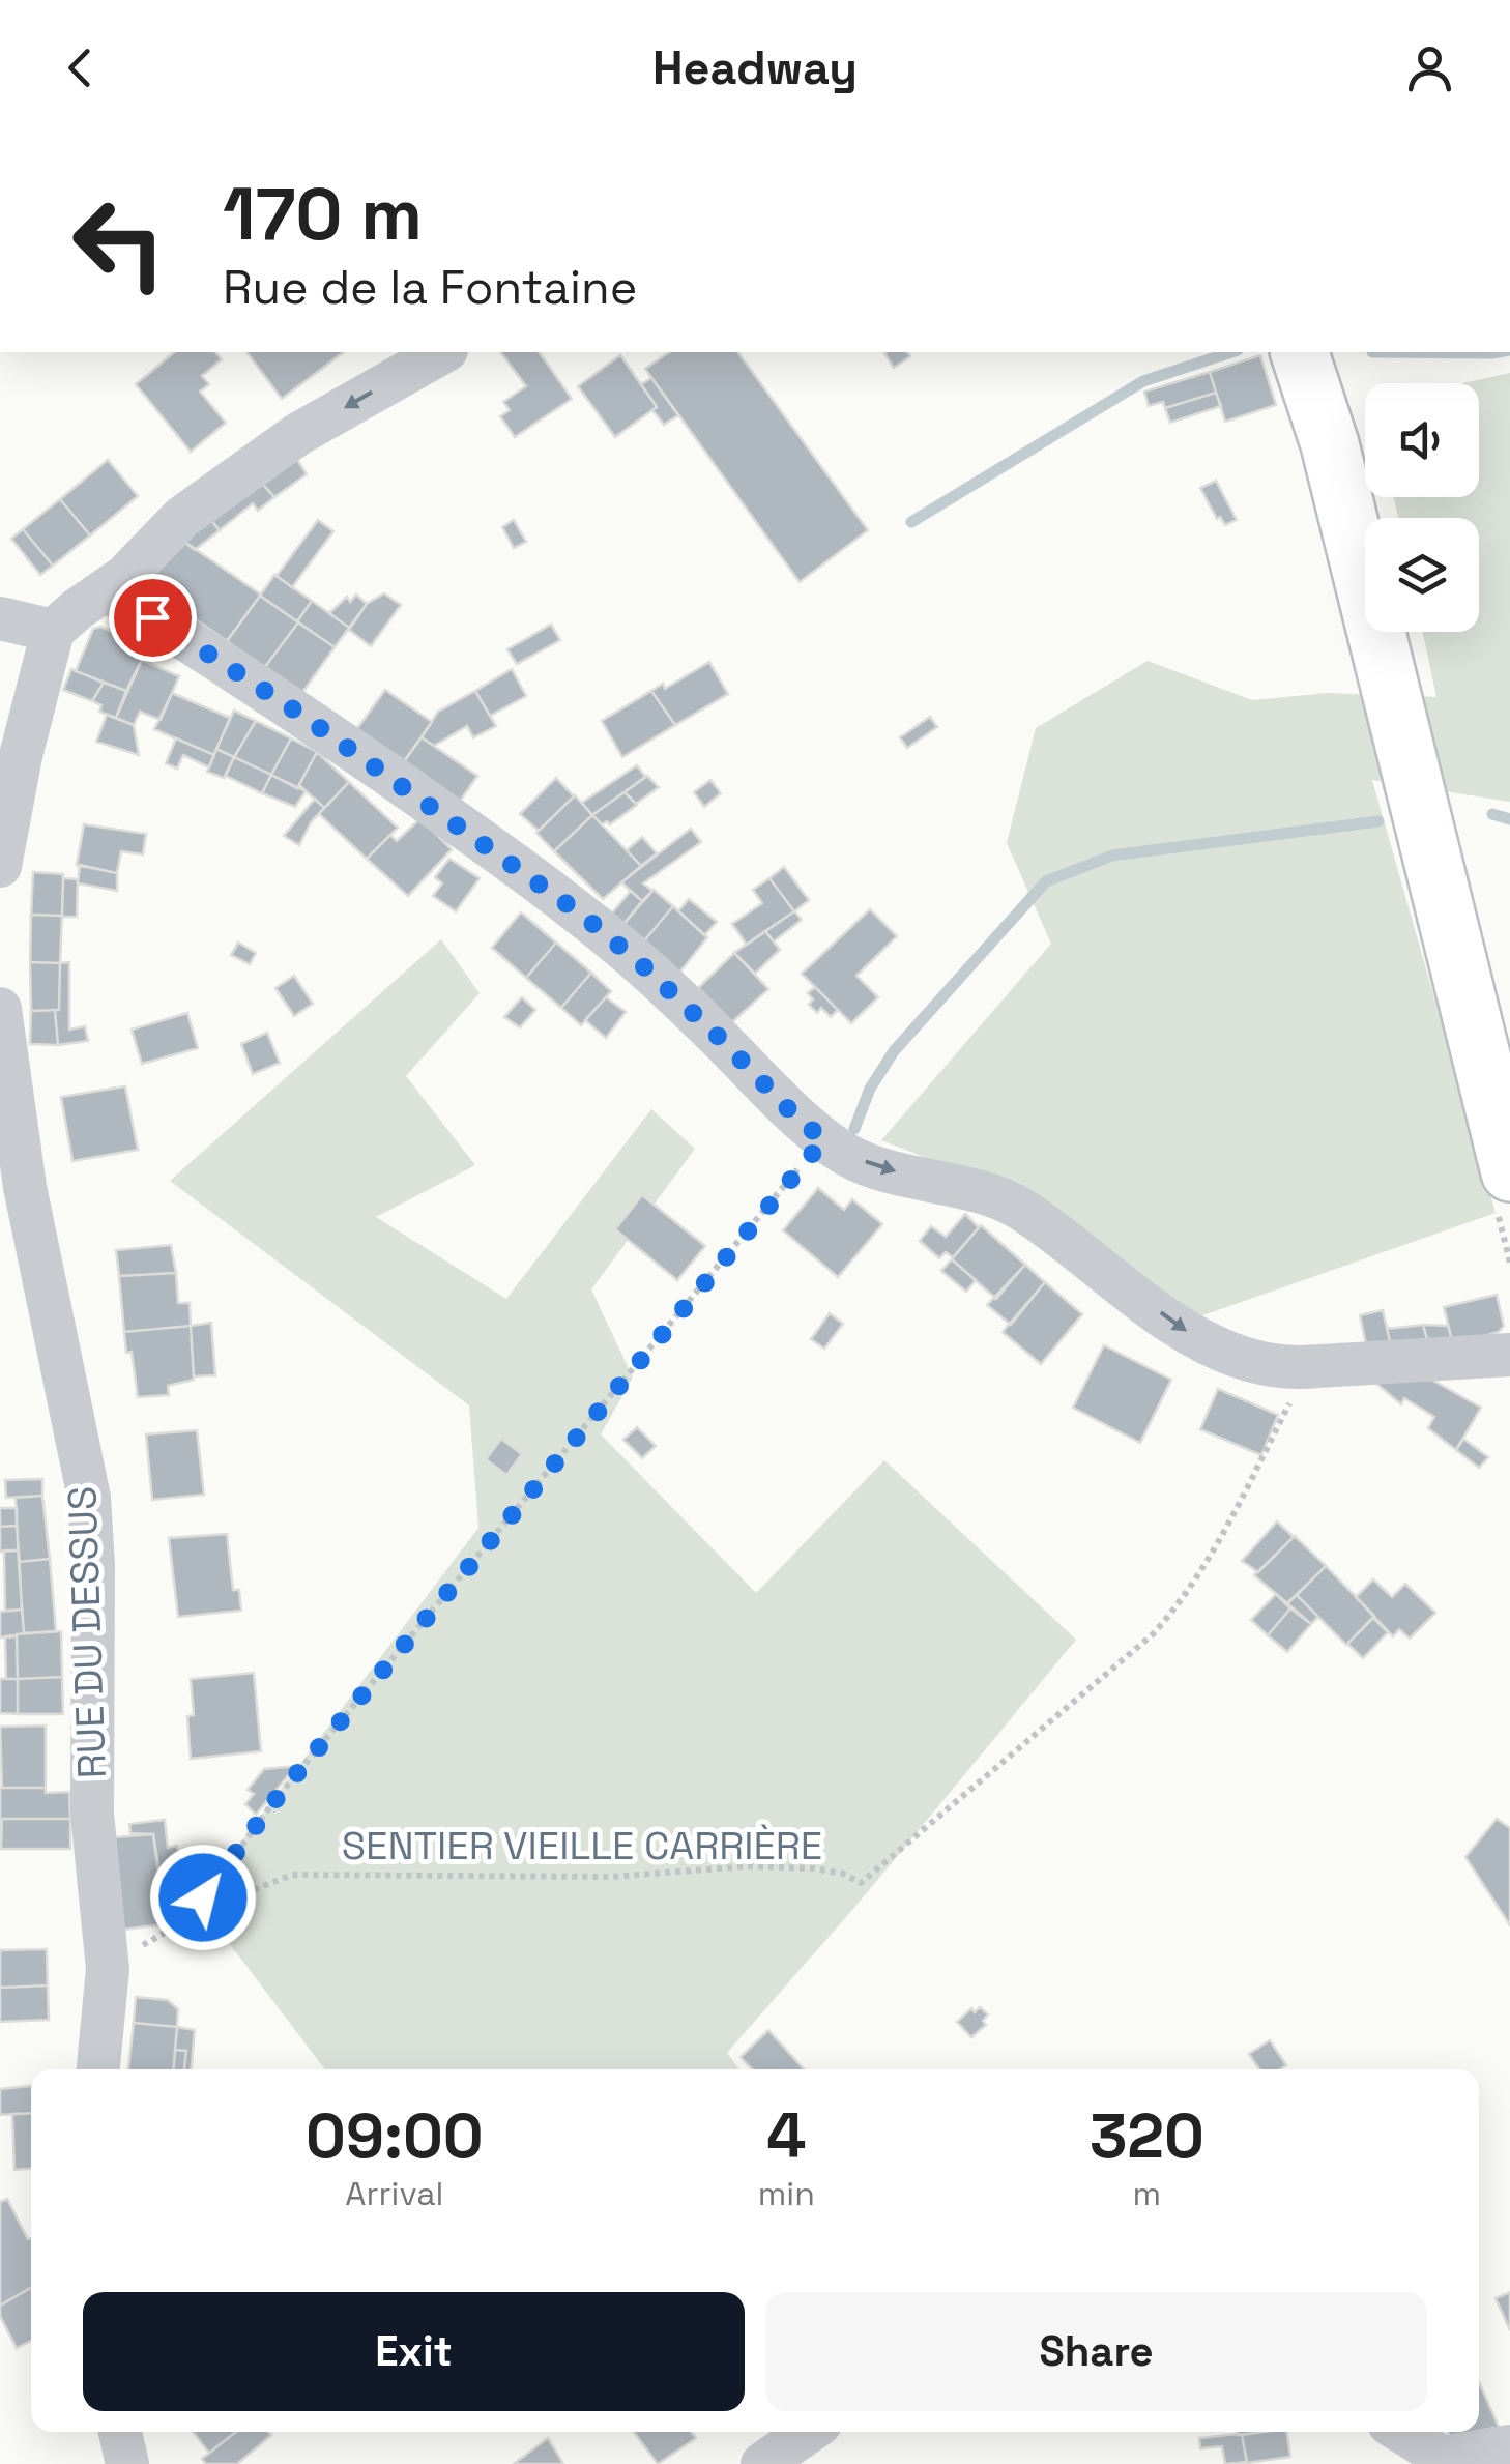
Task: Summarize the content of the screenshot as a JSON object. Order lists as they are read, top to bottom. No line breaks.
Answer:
{"streets":{"street":["RUE DU DESSUS"],"path":["SENTIER VIEILLE CARRIÈRE"]},"crossings":[["RUE DU DESSUS","SENTIER VIEILLE CARRIÈRE"]],"page":{"header":"Headway","turn":["170 m","Rue de la Fontaine"],"eta":["09:00","Arrival","4","min","320","m"],"buttons":["Exit","Share"]}}
